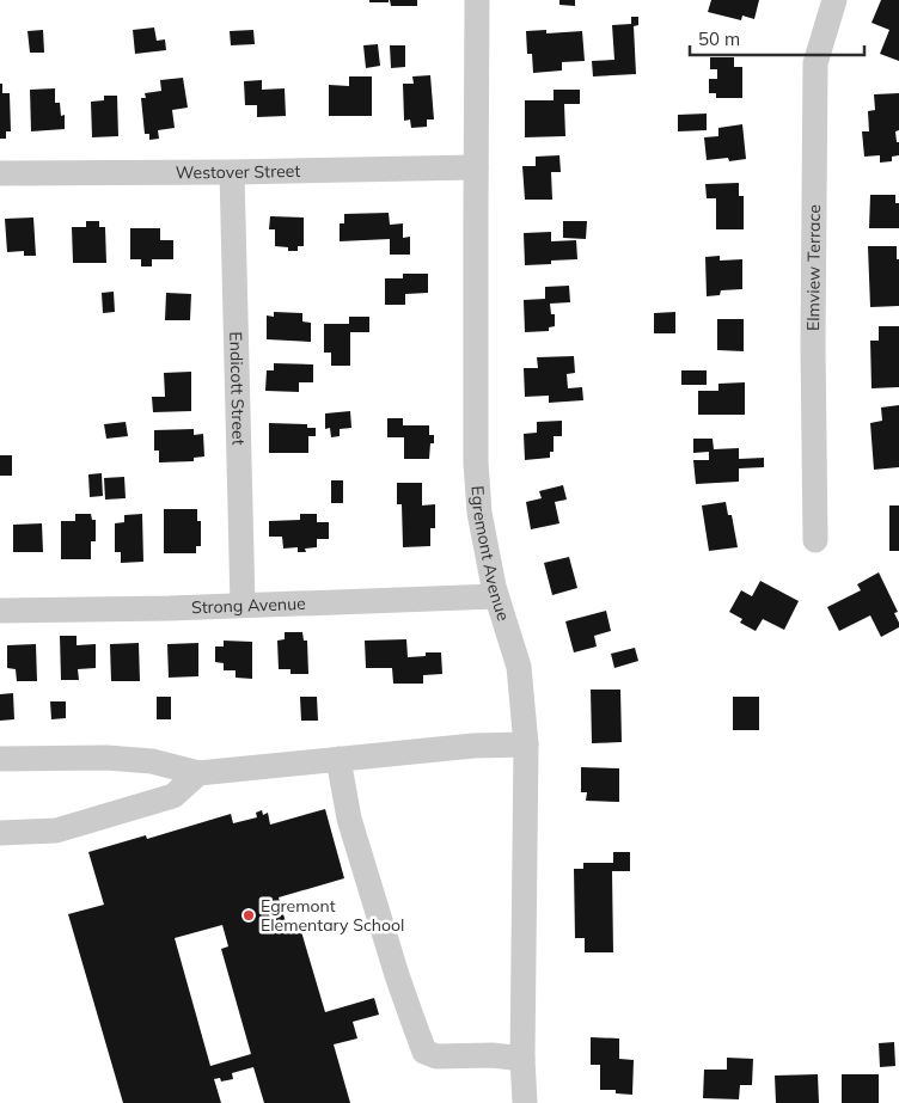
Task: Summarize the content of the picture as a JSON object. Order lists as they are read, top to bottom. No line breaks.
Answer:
{"streets":{"street":["Westover Street","Elmview Terrace","Endicott Street","Egremont Avenue","Strong Avenue"]},"crossings":[["Westover Street","Endicott Street"],["Westover Street","Egremont Avenue"],["Endicott Street","Strong Avenue"],["Egremont Avenue","Strong Avenue"]],"places":["Egremont Elementary School"],"scale_bar":"50 m"}
